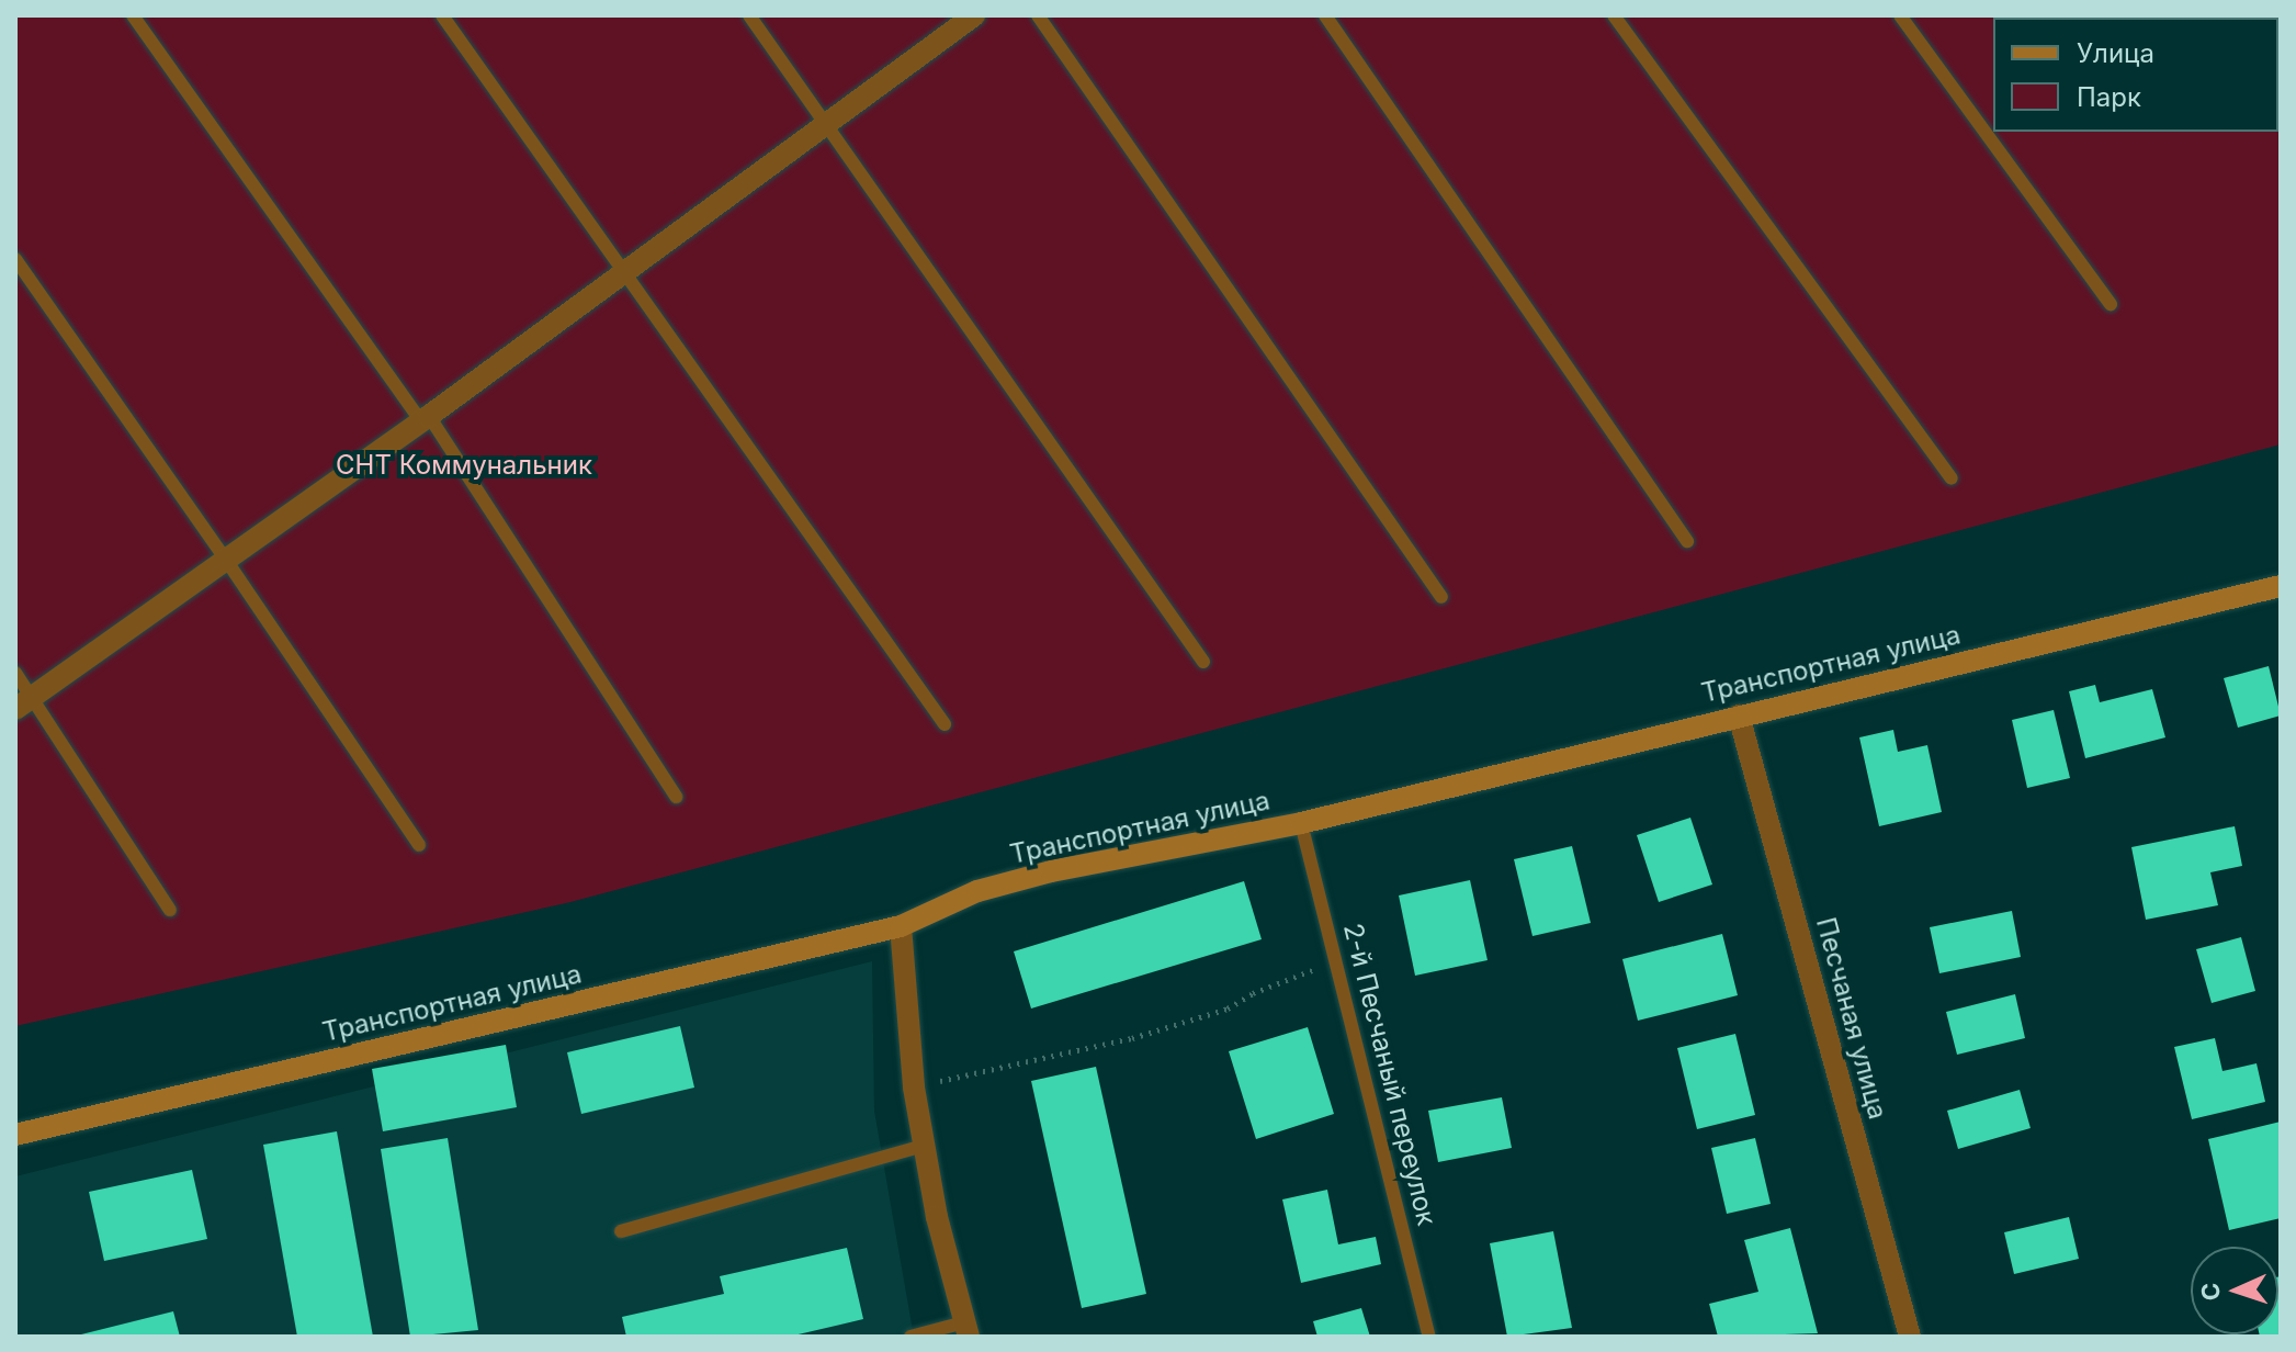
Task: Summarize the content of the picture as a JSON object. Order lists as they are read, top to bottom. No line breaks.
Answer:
{"streets":{"street":["Транспортная улица","Песчаная улица"],"lane":["2-й Песчаный переулок"]},"crossings":[["Транспортная улица","Песчаная улица"],["Транспортная улица","2-й Песчаный переулок"]],"parks":["СНТ Коммунальник"],"legend":["Улица","Парк"],"north":"left"}
